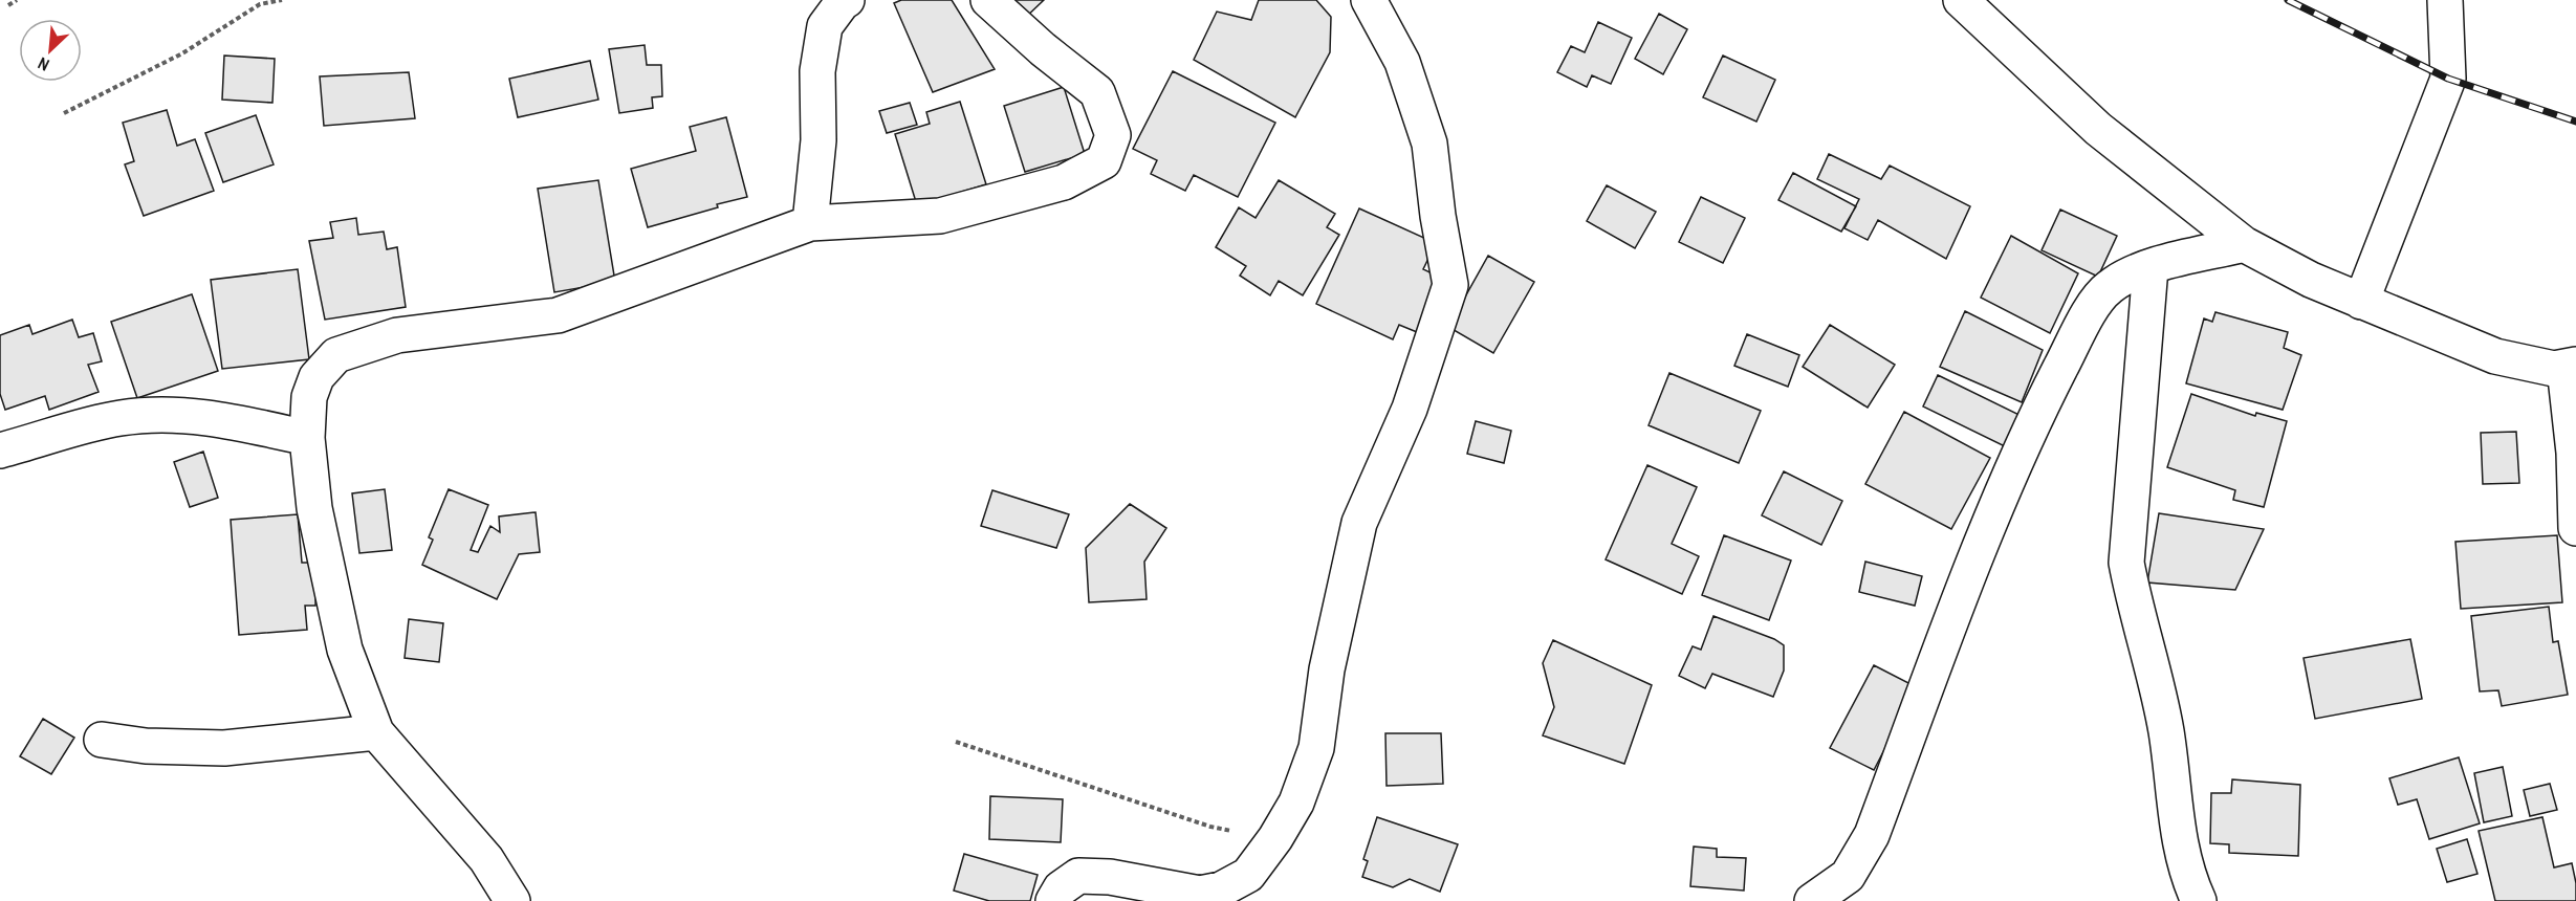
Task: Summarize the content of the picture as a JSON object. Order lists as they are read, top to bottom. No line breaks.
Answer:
{"north":"bottom left"}
